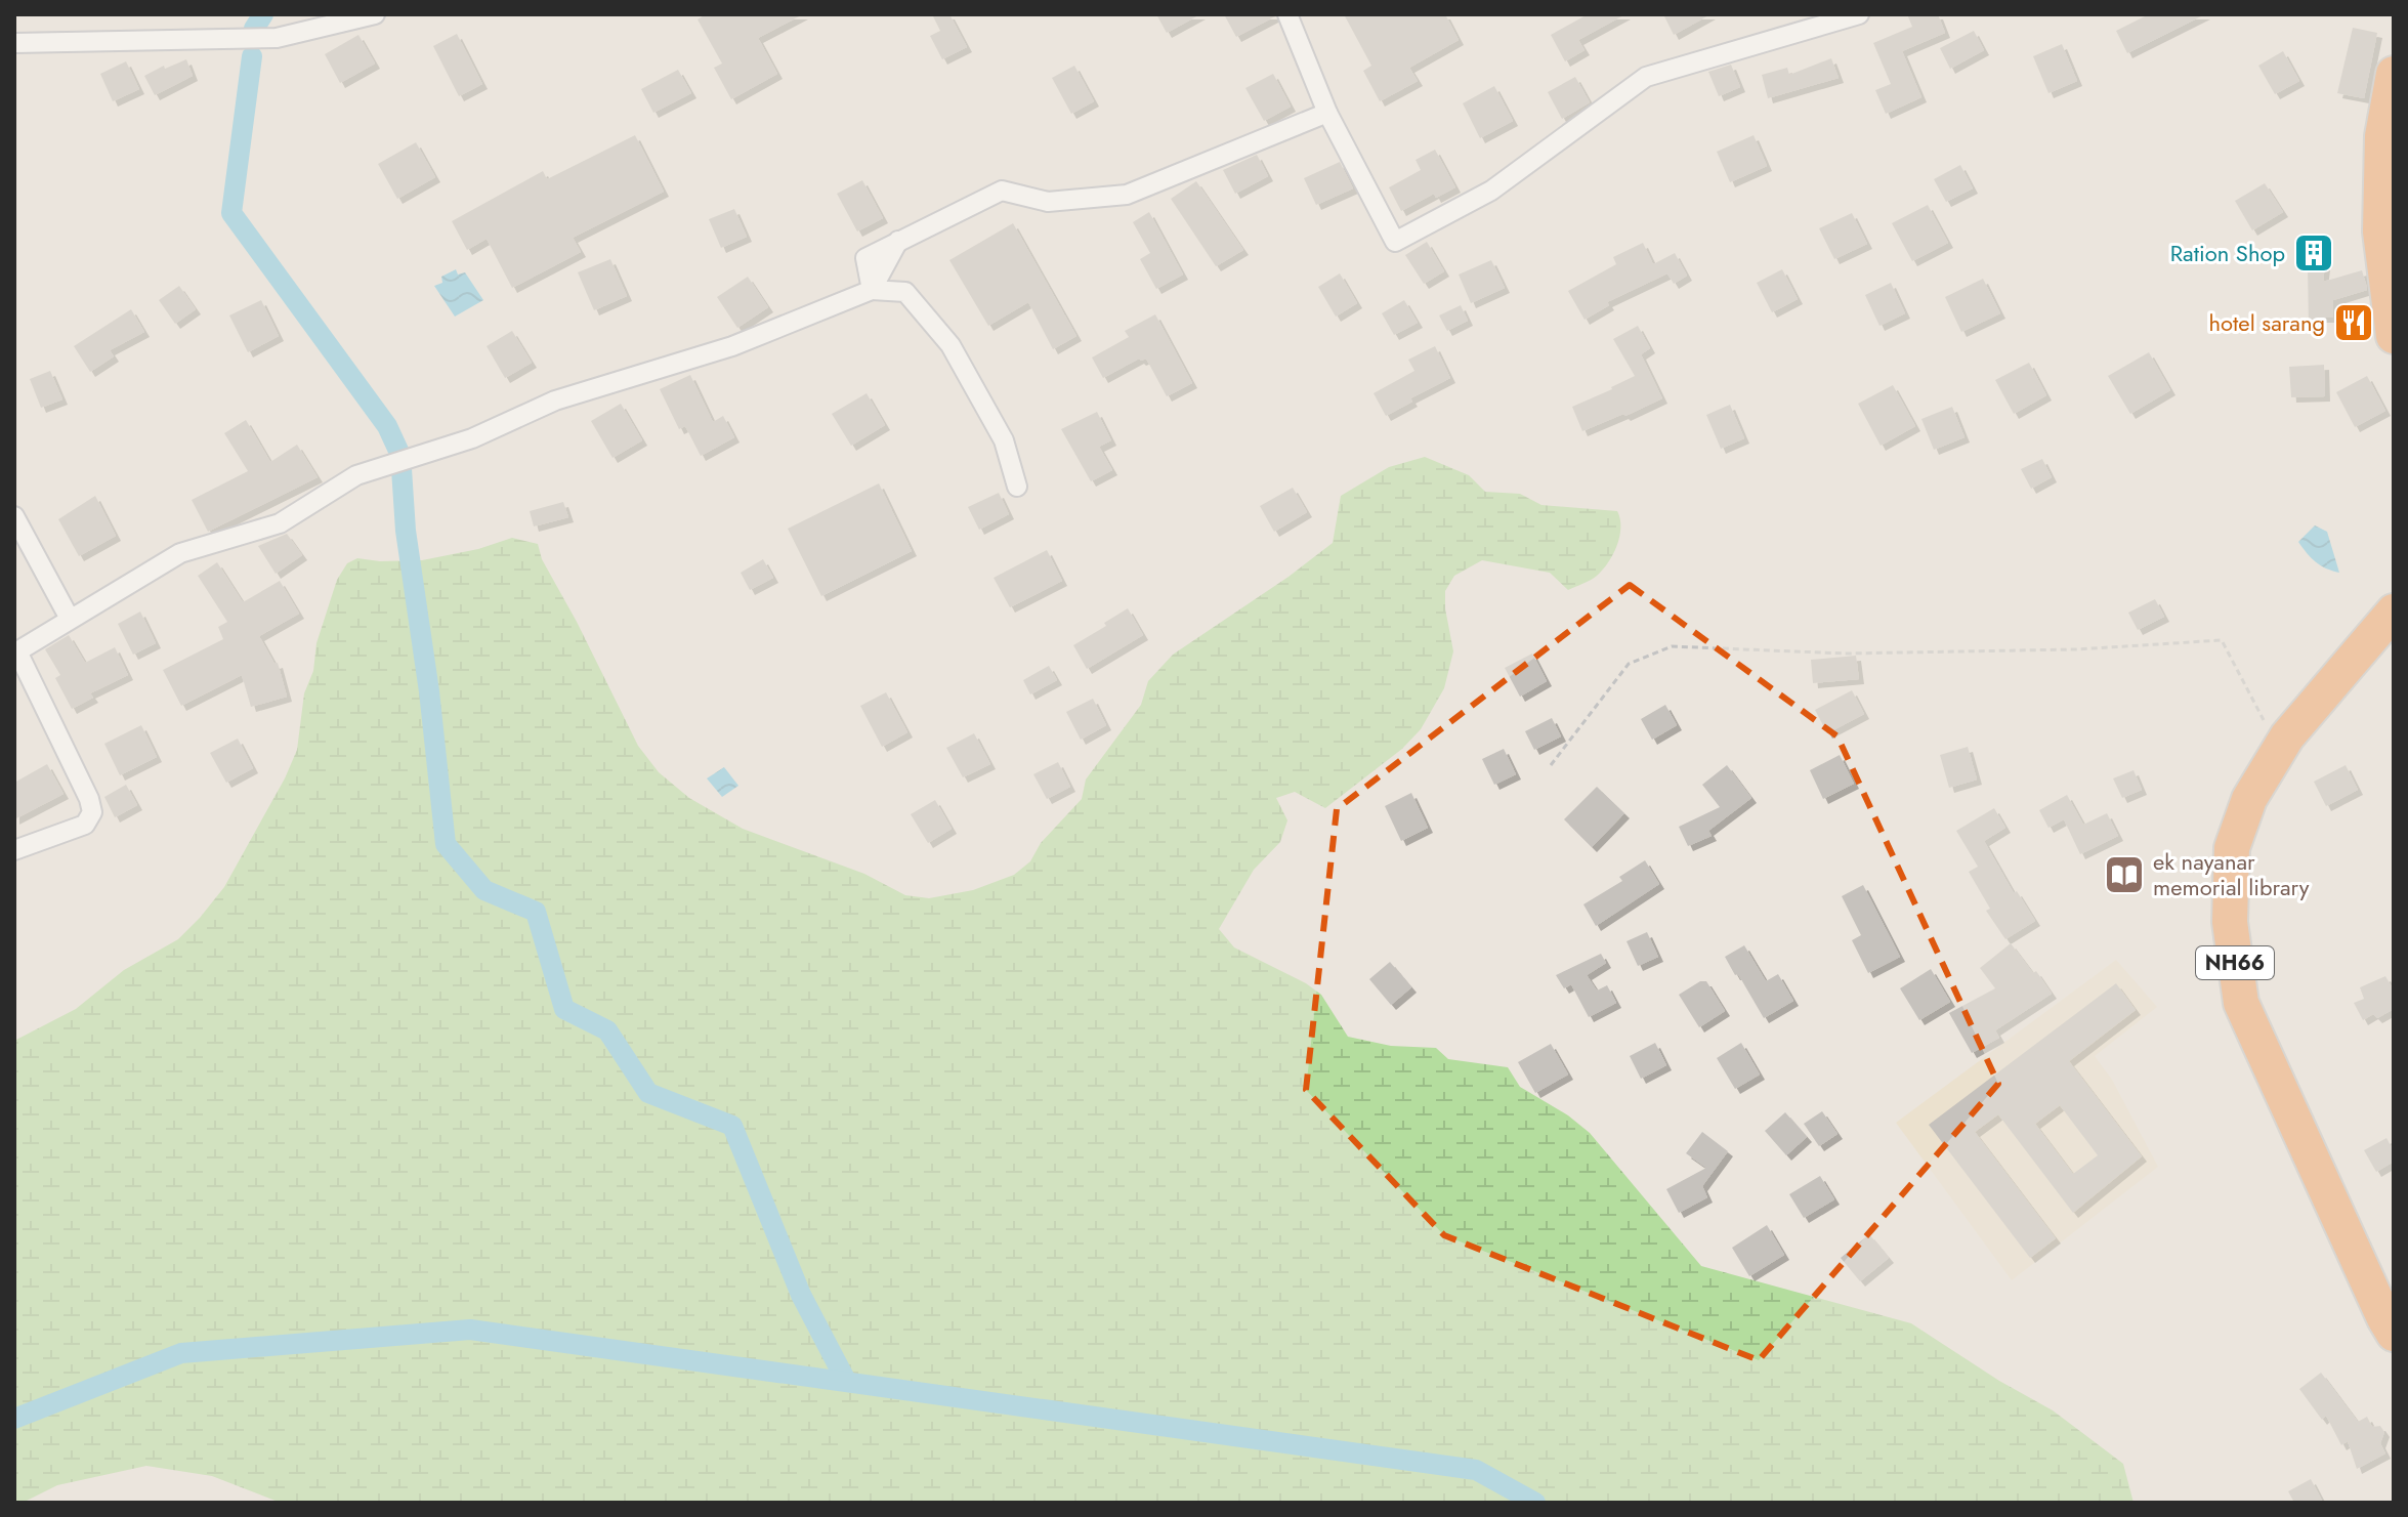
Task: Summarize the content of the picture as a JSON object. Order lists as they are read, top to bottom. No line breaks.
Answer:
{"streets":{"highway":["NH66"]},"places":{"building":["Ration Shop"],"restaurant":["hotel sarang"],"library":["ek nayanar memorial library"]}}
